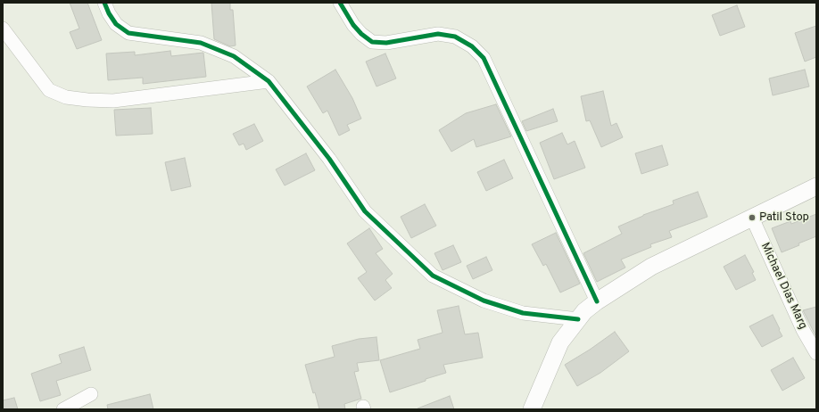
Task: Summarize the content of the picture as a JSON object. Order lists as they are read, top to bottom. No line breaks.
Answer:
{"streets":{"street":["Michael Dias Marg"]},"places":["Patil Stop"]}
